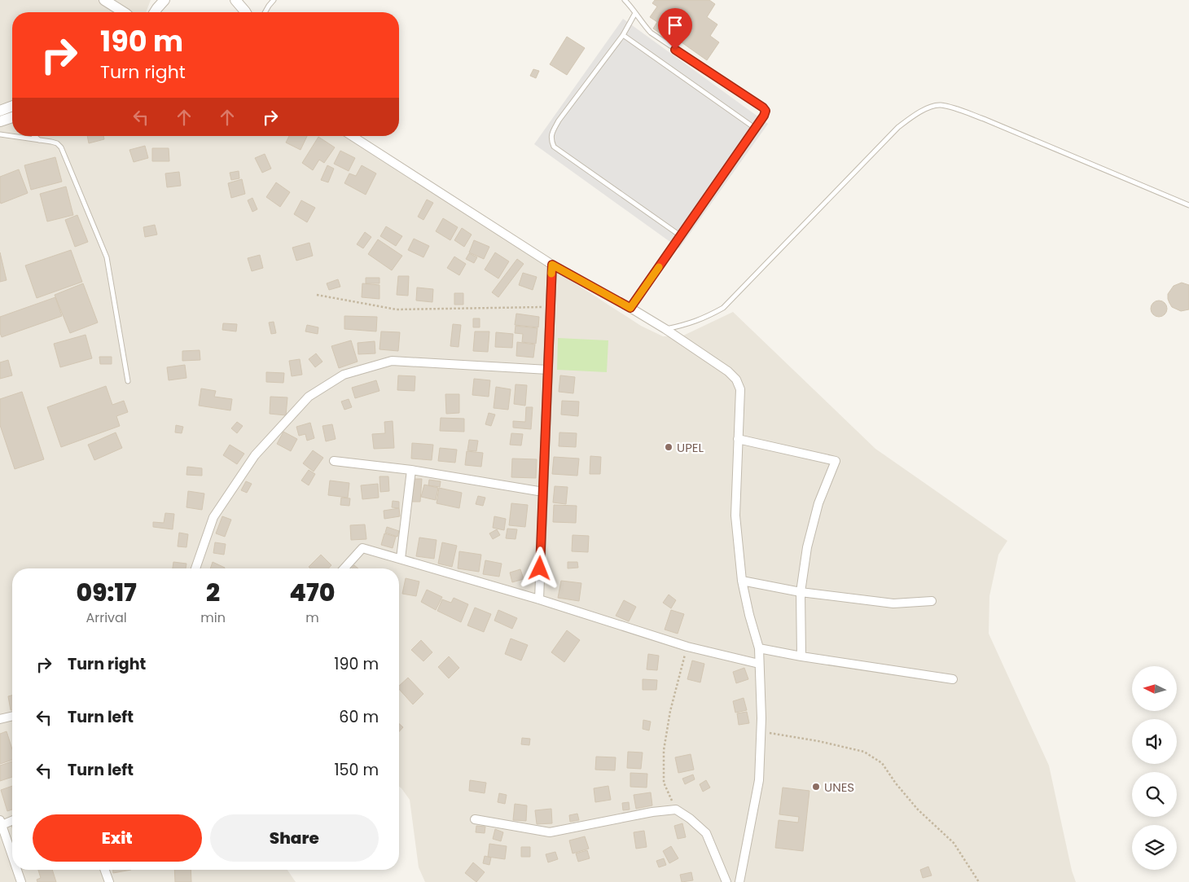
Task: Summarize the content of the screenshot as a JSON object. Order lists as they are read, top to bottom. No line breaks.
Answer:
{"places":["UPEL","UNES"],"north":"left","page":{"turn":["190 m","Turn right"],"eta":["09:17","Arrival","2","min","470","m"],"list":[{"name":"Turn right","value":"190 m"},{"name":"Turn left","value":"60 m"},{"name":"Turn left","value":"150 m"}],"buttons":["Exit","Share"]}}
